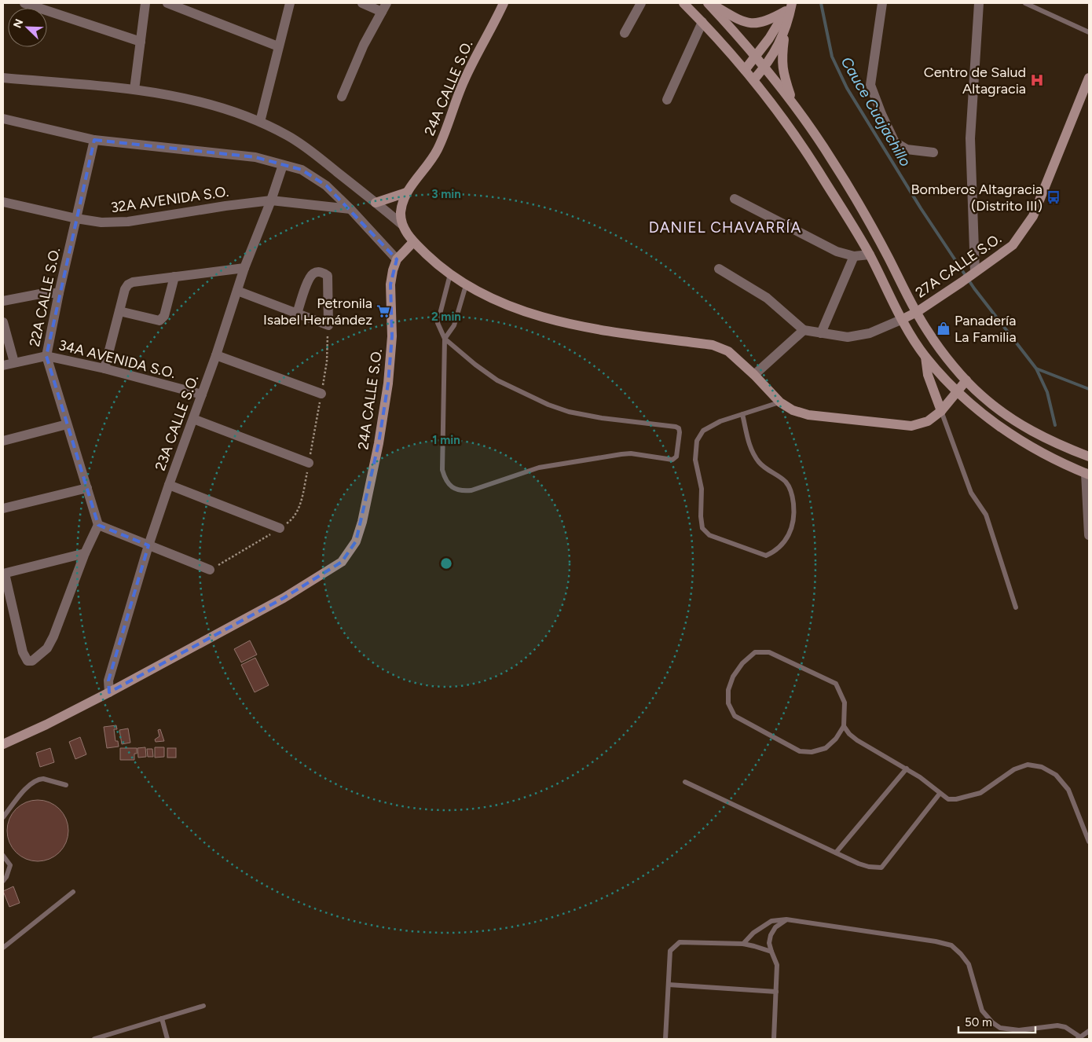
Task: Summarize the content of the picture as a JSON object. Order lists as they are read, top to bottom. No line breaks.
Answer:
{"streets":{"street":["24A CALLE S.O.","32A AVENIDA S.O.","27A CALLE S.O.","22A CALLE S.O.","34A AVENIDA S.O.","23A CALLE S.O."]},"crossings":[["24A CALLE S.O.","23A CALLE S.O."],["32A AVENIDA S.O.","22A CALLE S.O."],["32A AVENIDA S.O.","23A CALLE S.O."],["22A CALLE S.O.","34A AVENIDA S.O."],["34A AVENIDA S.O.","23A CALLE S.O."]],"districts":["DANIEL CHAVARRÍA"],"water":["Cauce Cuajachillo"],"places":{"hospital":["Centro de Salud Altagracia"],"bus stop":["Bomberos Altagracia (Distrito III)"],"supermarket":["Petronila Isabel Hernández"],"shop":["Panadería La Familia"]},"scale_bar":"50 m","north":"top left","rings":["3 min","2 min","1 min"]}
